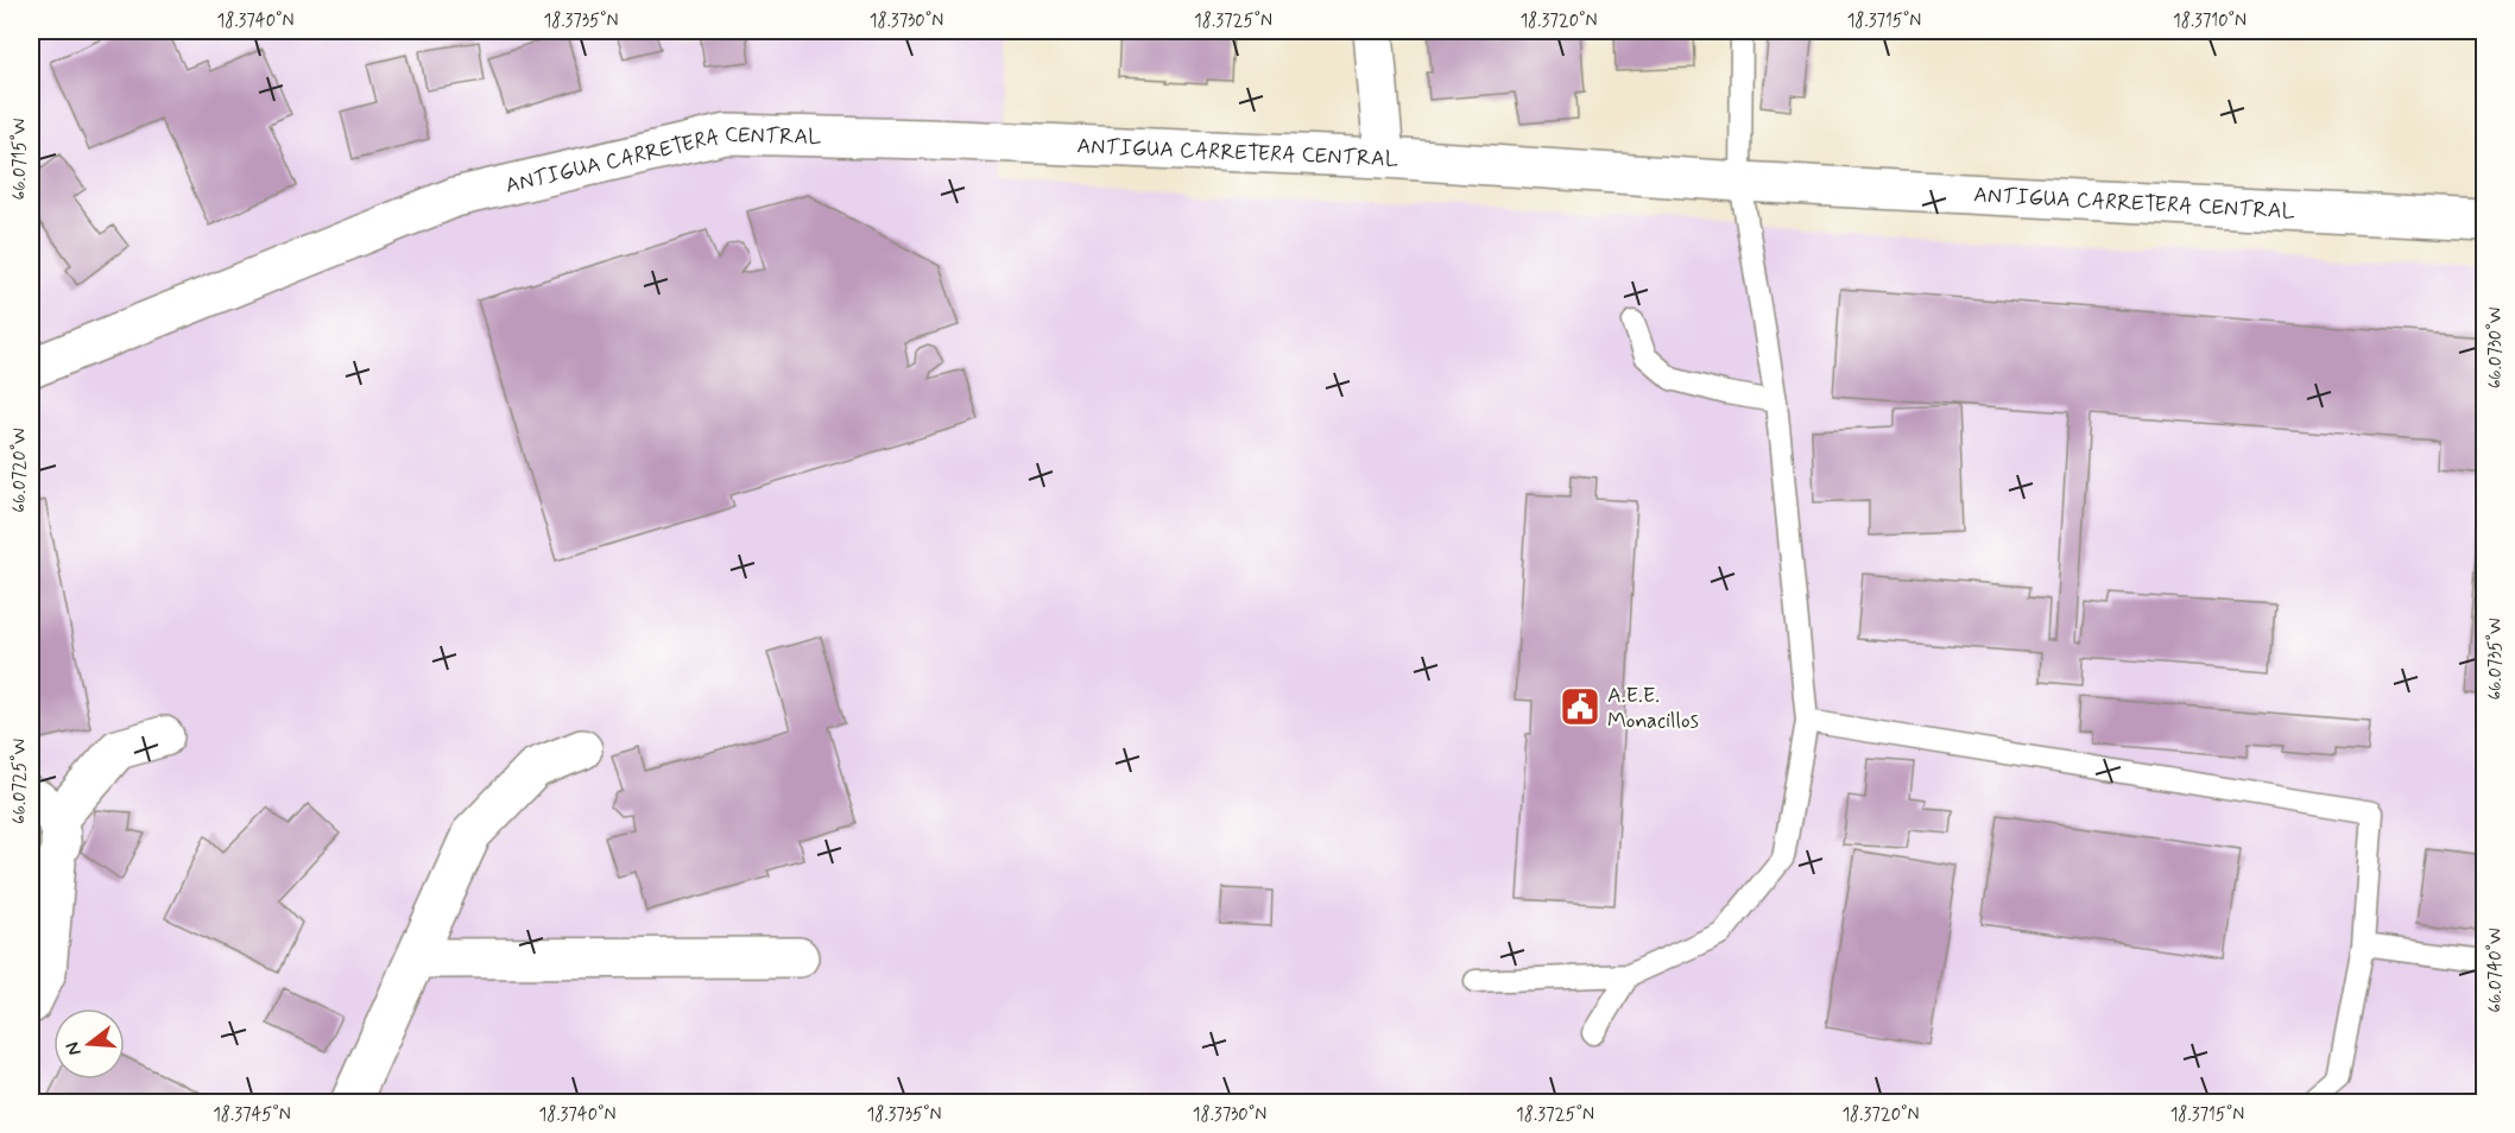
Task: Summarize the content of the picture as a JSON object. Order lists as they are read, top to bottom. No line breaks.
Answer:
{"streets":{"street":["ANTIGUA CARRETERA CENTRAL"]},"places":{"public building":["A.E.E. Monacillos"]},"north":"left","coordinates":["18.3740°N","18.3735°N","18.3730°N","18.3725°N","18.3720°N","18.3715°N","18.3710°N","66.0715°W","66.0730°W","66.0720°W","66.0735°W","66.0725°W","66.0740°W","18.3745°N"]}
